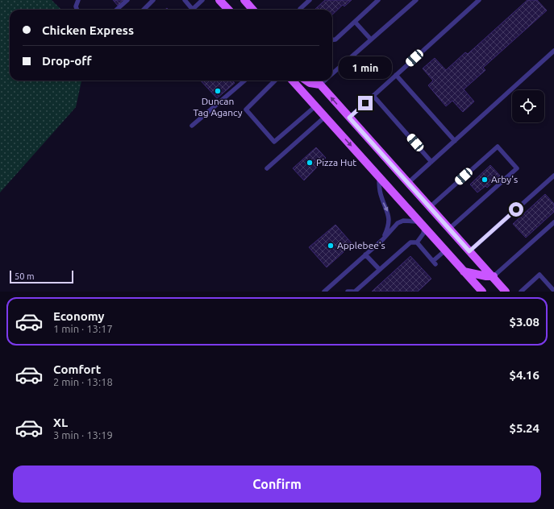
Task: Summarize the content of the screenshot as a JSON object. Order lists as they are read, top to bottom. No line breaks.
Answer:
{"places":["Duncan Tag Agancy","Pizza Hut","Arby's","Applebee's"],"scale_bar":"50 m","page":{"banner":["Chicken Express","Drop-off"],"bubble":"1 min","scale":"50 m","list":[{"name":"Economy","note":"1 min · 13:17","value":"$3.08"},{"name":"Comfort","note":"2 min · 13:18","value":"$4.16"},{"name":"XL","note":"3 min · 13:19","value":"$5.24"}],"buttons":"Confirm"}}
